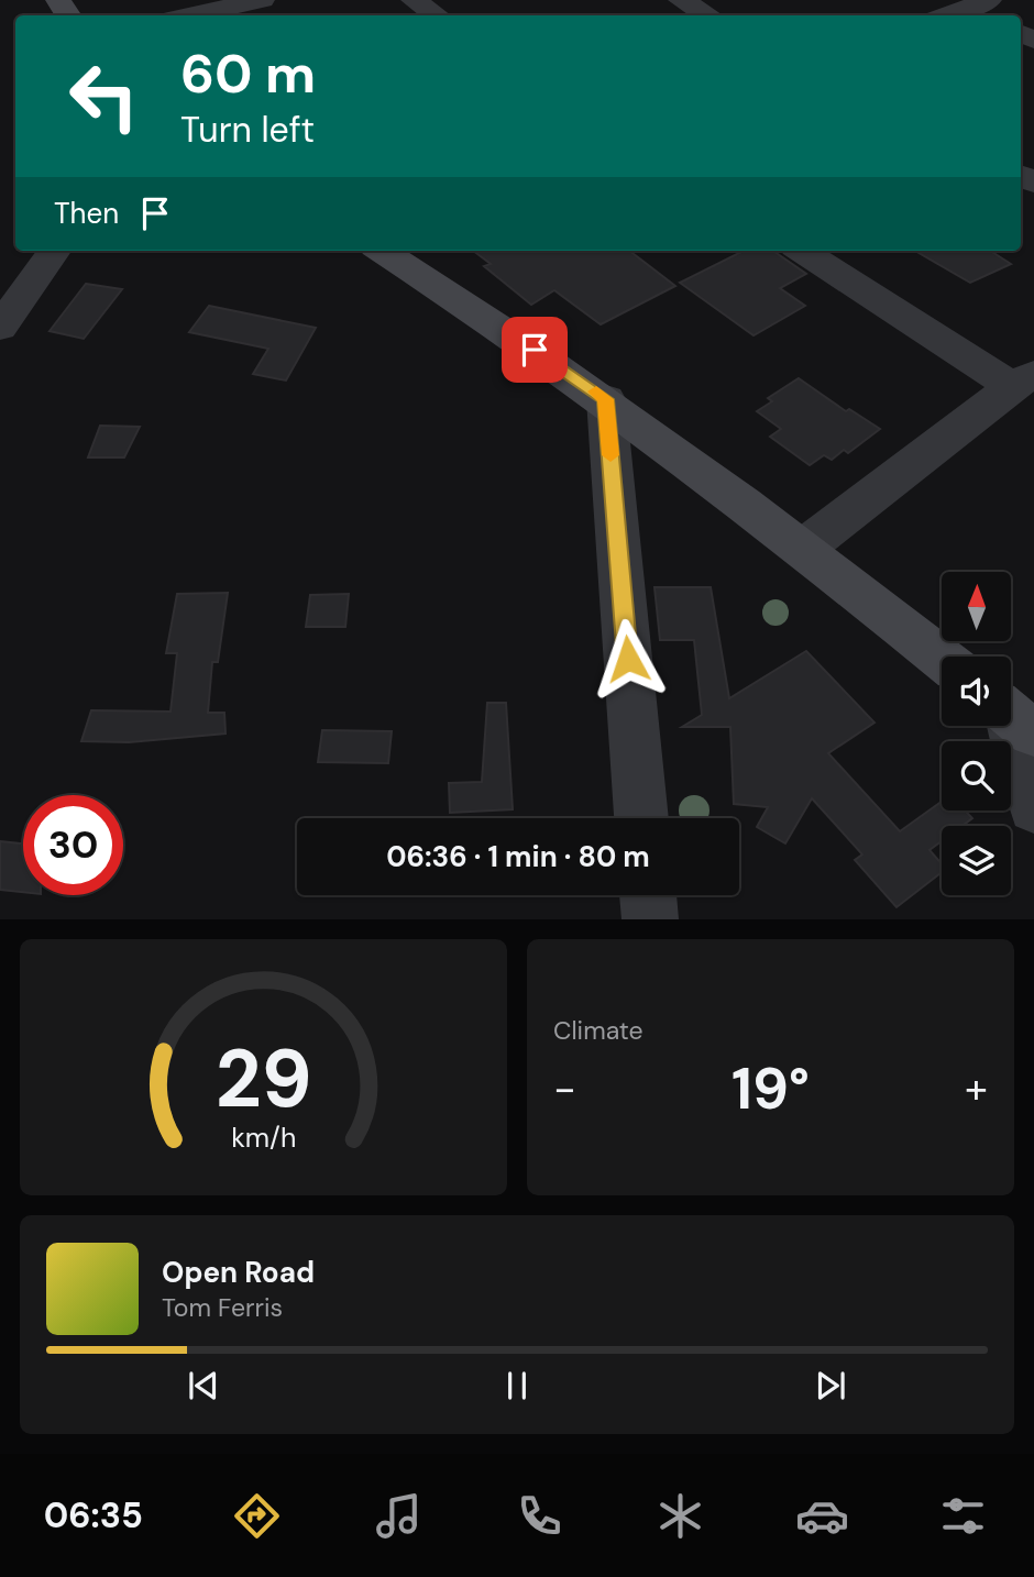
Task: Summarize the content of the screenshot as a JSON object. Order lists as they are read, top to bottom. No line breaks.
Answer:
{"north":"top","page":{"turn":["60 m","Turn left"],"then":"Then","limit":"30","trip":"06:36 · 1 min · 80 m","tile":"Climate","heat":["−","19°","+"],"song":["Open Road","Tom Ferris"],"tabs":"06:35","gauge":["29","km/h"]}}
